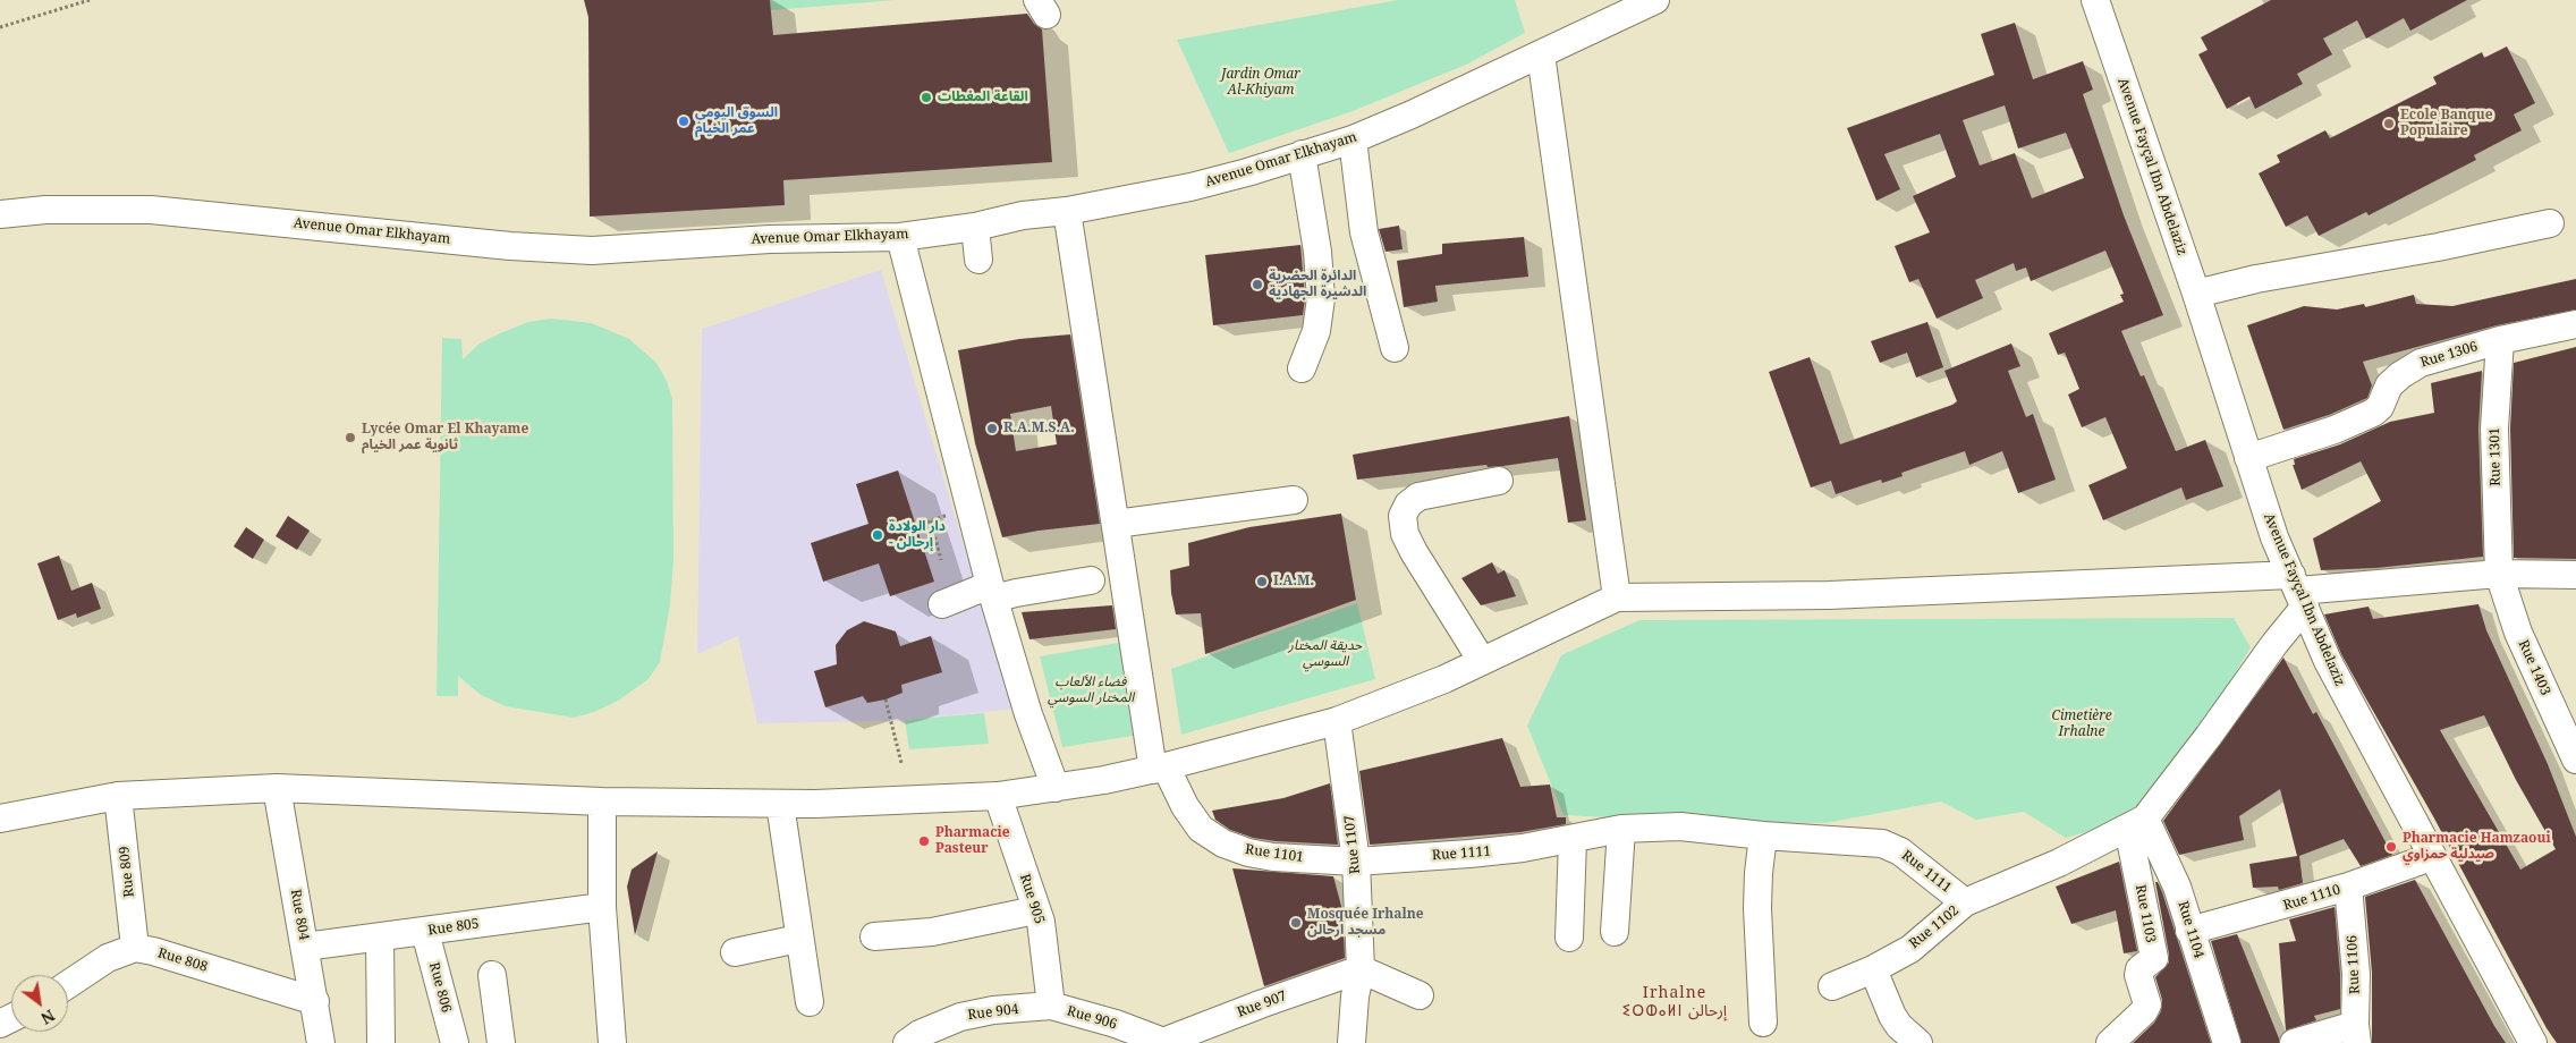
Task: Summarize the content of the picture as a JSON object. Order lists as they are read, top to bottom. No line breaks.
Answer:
{"streets":{"street":["Avenue Omar Elkhayam","Avenue Fayçal Ibn Abdelaziz","Rue 1306","Rue 1301","Rue 1403","Rue 1107","Rue 1101","Rue 1111","Rue 809","Rue 1110","Rue 905","Rue 1103","Rue 804","Rue 805","Rue 1102","Rue 1104","Rue 808","Rue 1106","Rue 806","Rue 907","Rue 904","Rue 906"]},"crossings":[["Avenue Omar Elkhayam","Rue 1101"],["Avenue Fayçal Ibn Abdelaziz","Rue 1306"],["Avenue Fayçal Ibn Abdelaziz","Rue 1111"],["Avenue Fayçal Ibn Abdelaziz","Rue 1110"],["Rue 1306","Rue 1301"],["Rue 1301","Rue 1403"],["Rue 1107","Rue 1101"],["Rue 1107","Rue 1111"],["Rue 1107","Rue 907"],["Rue 1101","Rue 1111"],["Rue 1111","Rue 1103"],["Rue 1111","Rue 1102"],["Rue 1111","Rue 1104"],["Rue 809","Rue 808"],["Rue 1110","Rue 1103"],["Rue 1110","Rue 1104"],["Rue 1110","Rue 1106"],["Rue 905","Rue 904"],["Rue 905","Rue 906"],["Rue 1103","Rue 1104"],["Rue 804","Rue 805"],["Rue 804","Rue 808"],["Rue 805","Rue 806"],["Rue 907","Rue 906"],["Rue 904","Rue 906"]],"districts":["Irhalne ⵉⵔⵀⴰⵍⵏ إرحالن"],"parks":["Jardin Omar Al-Khiyam","حديقة المختار السوسي","فضاء الألعاب المختار السوسي","Cimetière Irhalne"],"places":["القاعة المغطات","السوق اليومي عمر الخيام","Ecole Banque Populaire","الدائرة الحضرية الدشيرة الجهادية","R.A.M.S.A.","Lycée Omar El Khayame ثانوية عمر الخيام","دار الولادة - إرحالن","I.A.M.","Pharmacie Pasteur","Pharmacie Hamzaoui صيدلية حمزاوي","Mosquée Irhalne مسجد ارحالن"],"north":"bottom right"}
